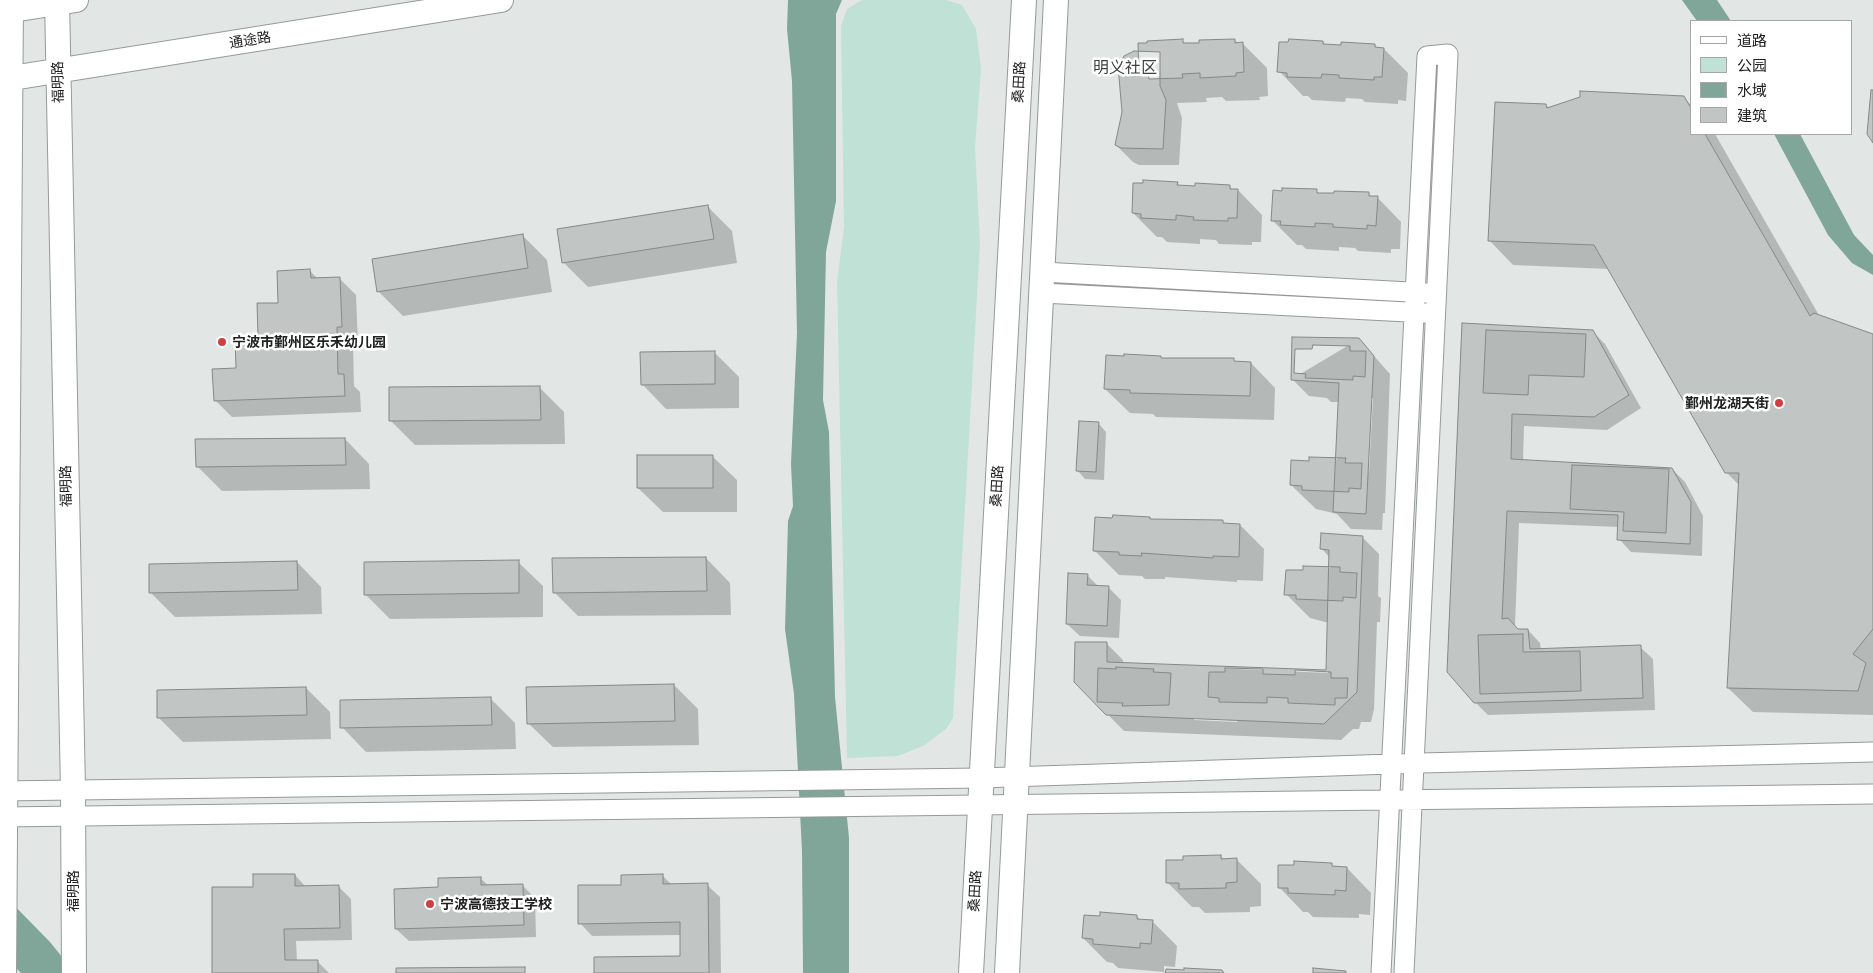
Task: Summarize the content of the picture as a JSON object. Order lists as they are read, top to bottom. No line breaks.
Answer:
{"streets":{"main road":["通途路","福明路","桑田路"]},"crossings":[["通途路","福明路"]],"districts":["明义社区"],"places":["宁波市鄞州区乐禾幼儿园","鄞州龙湖天街","宁波高德技工学校"],"legend":["道路","公园","水域","建筑"]}
